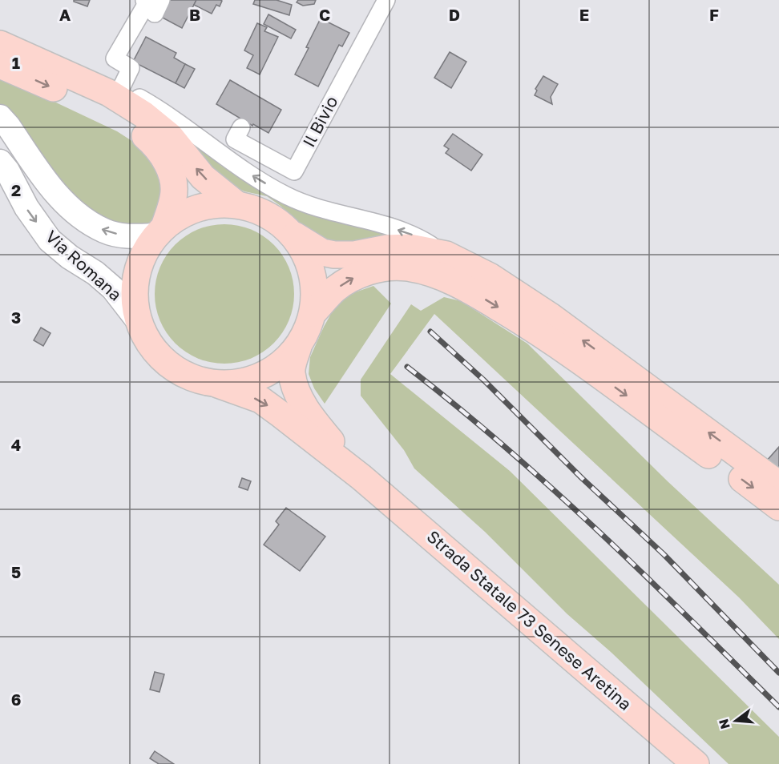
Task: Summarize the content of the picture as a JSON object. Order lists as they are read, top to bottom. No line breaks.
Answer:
{"streets":{"main road":["Via Romana","Strada Statale 73 Senese Aretina"],"street":["Il Bivio"]},"crossings":[["Via Romana","Strada Statale 73 Senese Aretina"]],"north":"left","grid":{"columns":["A","B","C","D","E","F"],"rows":["1","2","3","4","5","6"]}}
